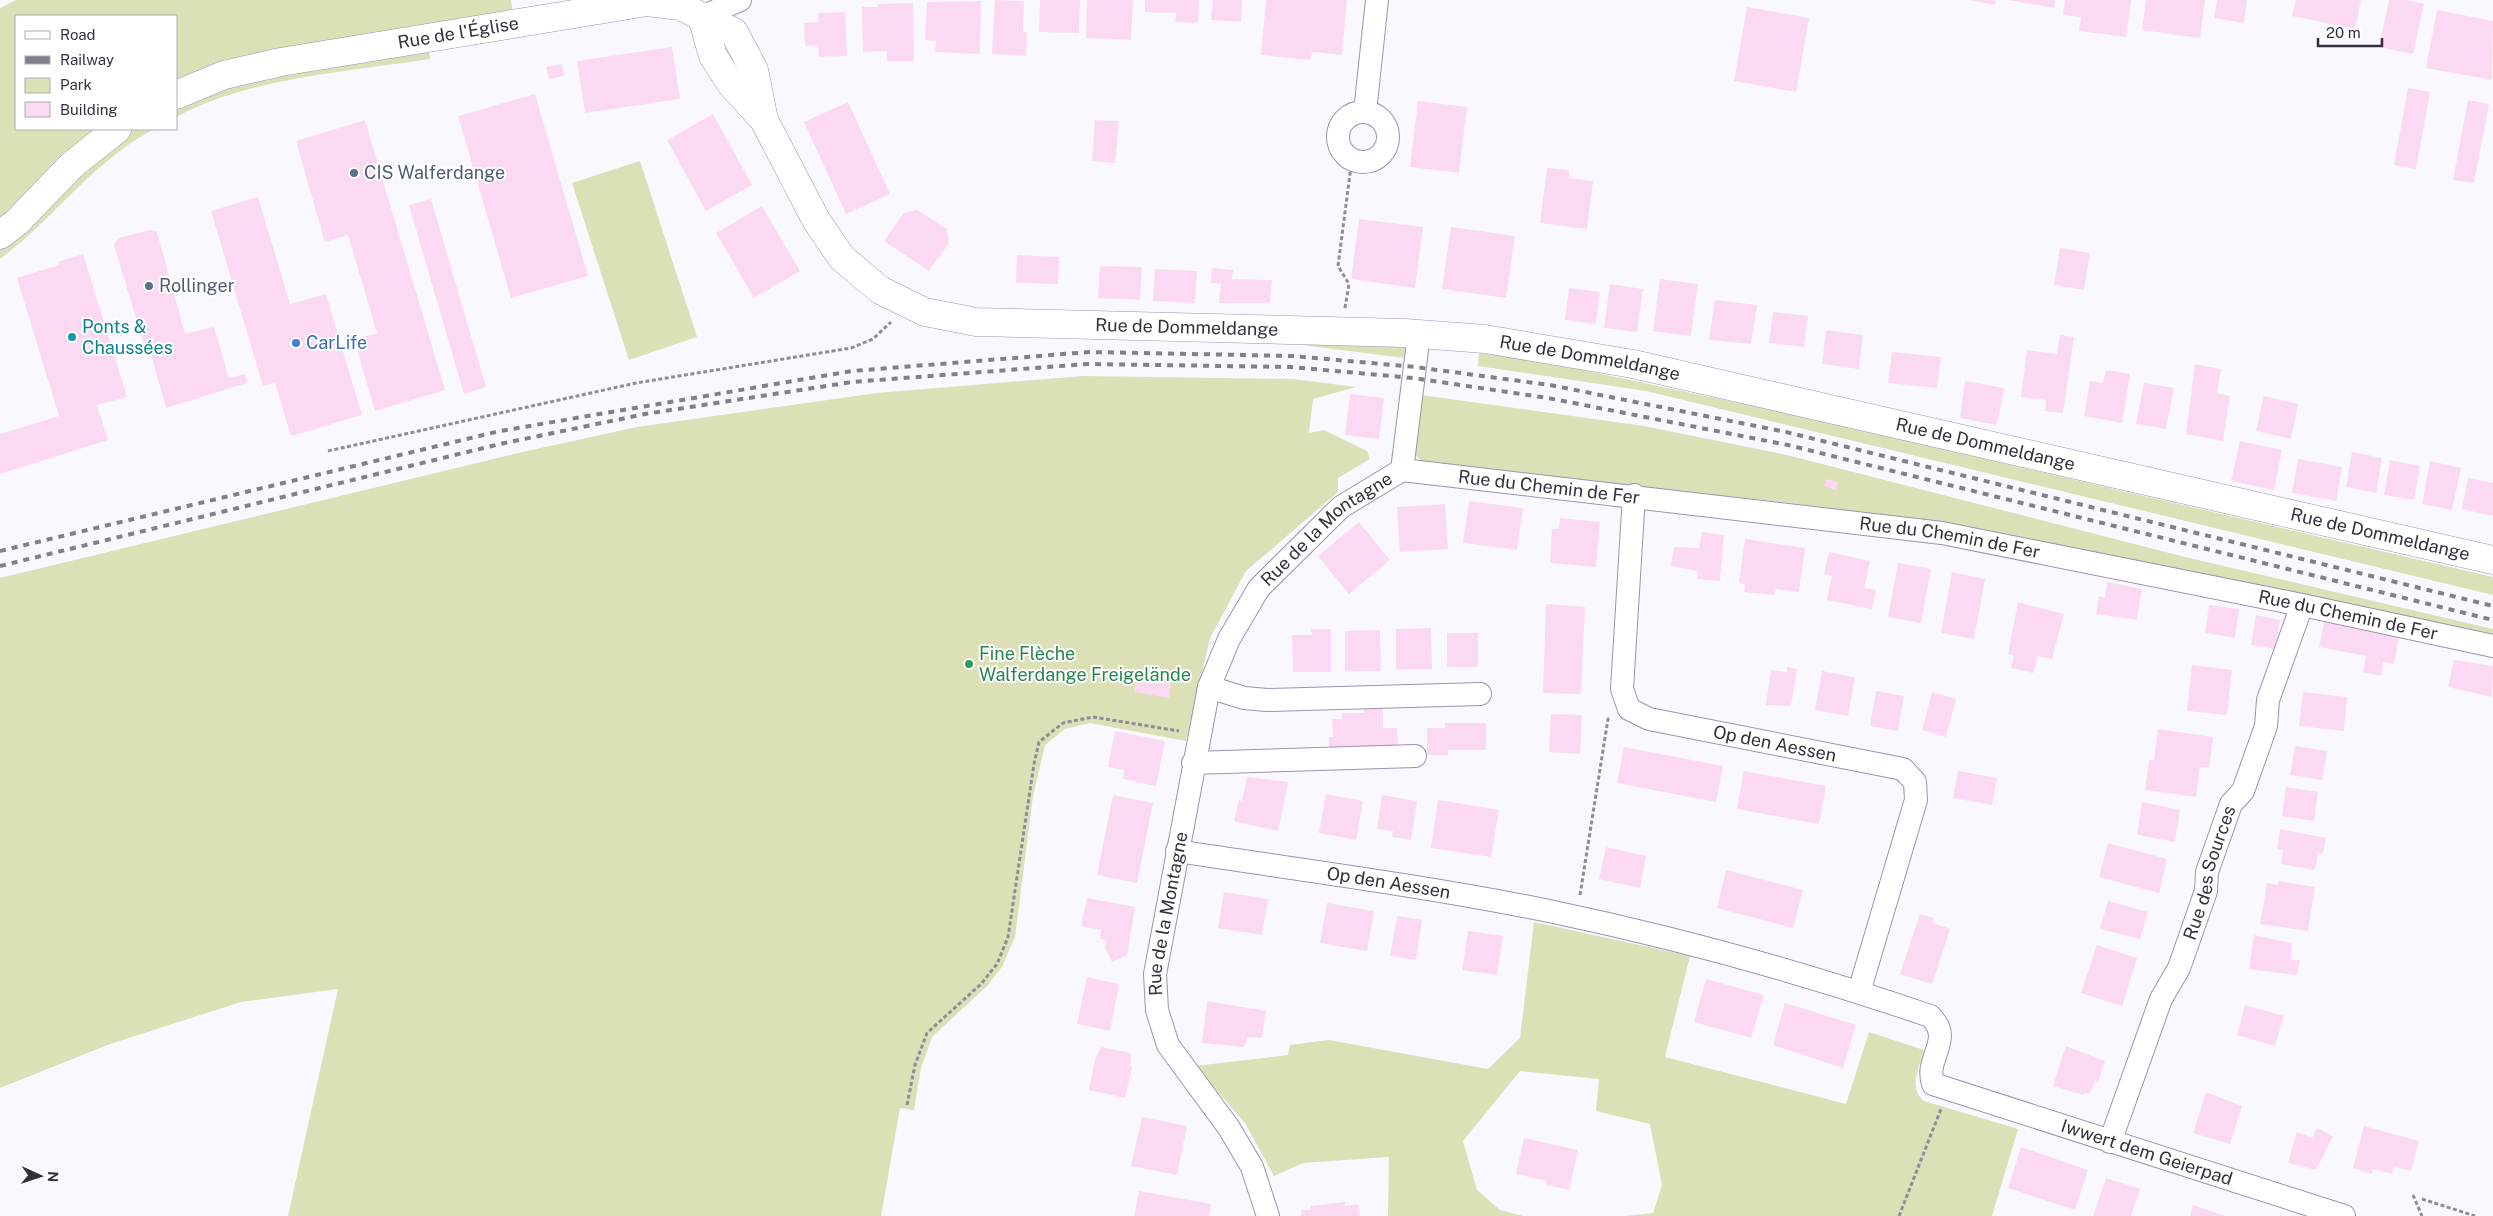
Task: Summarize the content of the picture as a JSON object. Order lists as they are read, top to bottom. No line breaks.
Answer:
{"streets":{"main road":["Rue de l'Église","Rue de Dommeldange"],"street":["Rue du Chemin de Fer","Rue de la Montagne","Op den Aessen","Rue des Sources","Iwwert dem Geierpad"]},"crossings":[["Rue de l'Église","Rue de Dommeldange"],["Rue de Dommeldange","Rue de la Montagne"],["Rue du Chemin de Fer","Rue de la Montagne"],["Rue du Chemin de Fer","Rue des Sources"],["Rue de la Montagne","Op den Aessen"],["Op den Aessen","Iwwert dem Geierpad"],["Rue des Sources","Iwwert dem Geierpad"]],"places":["CIS Walferdange","Rollinger","Ponts & Chaussées","CarLife","Fine Flèche Walferdange Freigelände"],"legend":["Road","Railway","Park","Building"],"scale_bar":"20 m","north":"right"}
